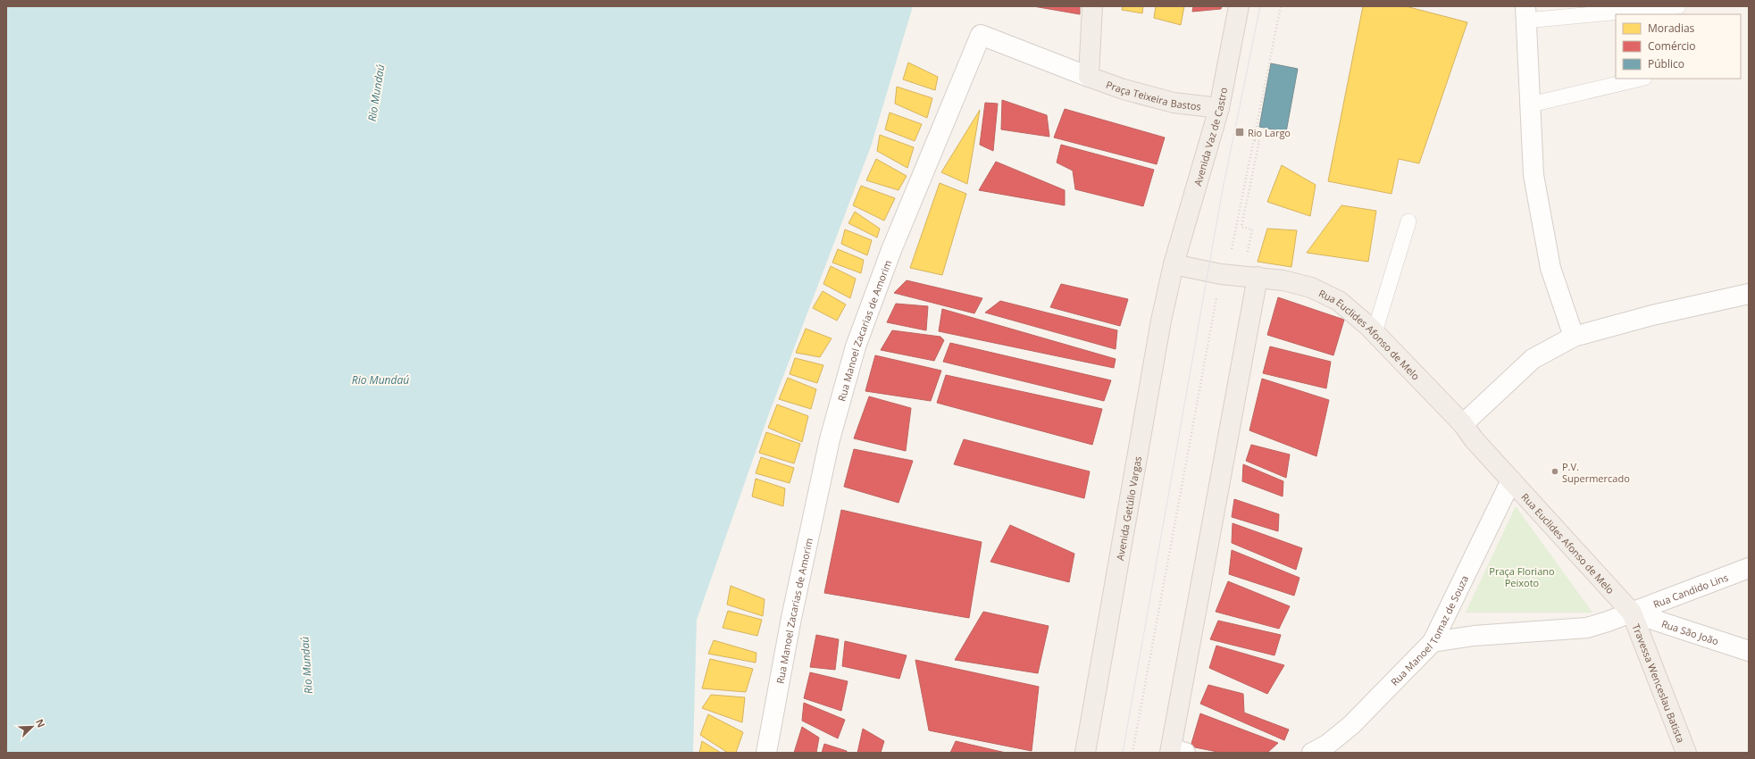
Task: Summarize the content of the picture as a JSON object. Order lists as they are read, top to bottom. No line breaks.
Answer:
{"streets":{"main road":["Praça Teixeira Bastos","Avenida Vaz de Castro","Rua Euclides Afonso de Melo","Avenida Getúlio Vargas","Travessa Wenceslau Batista"],"street":["Rua Manoel Zacarias de Amorim","Rua Candido Lins","Rua Manoel Tomaz de Souza","Rua São João"]},"crossings":[["Praça Teixeira Bastos","Avenida Vaz de Castro"],["Praça Teixeira Bastos","Rua Manoel Zacarias de Amorim"],["Avenida Vaz de Castro","Rua Euclides Afonso de Melo"],["Avenida Vaz de Castro","Avenida Getúlio Vargas"],["Rua Euclides Afonso de Melo","Avenida Getúlio Vargas"],["Rua Euclides Afonso de Melo","Rua Candido Lins"],["Rua Euclides Afonso de Melo","Rua Manoel Tomaz de Souza"],["Rua Euclides Afonso de Melo","Rua São João"],["Rua Euclides Afonso de Melo","Travessa Wenceslau Batista"],["Rua Candido Lins","Rua São João"],["Rua Candido Lins","Travessa Wenceslau Batista"],["Rua São João","Travessa Wenceslau Batista"]],"water":["Rio Mundaú"],"parks":["Praça Floriano Peixoto"],"places":{"transit":["Rio Largo"],"other":["P.V. Supermercado"]},"legend":["Moradias","Comércio","Público"],"north":"top right"}
